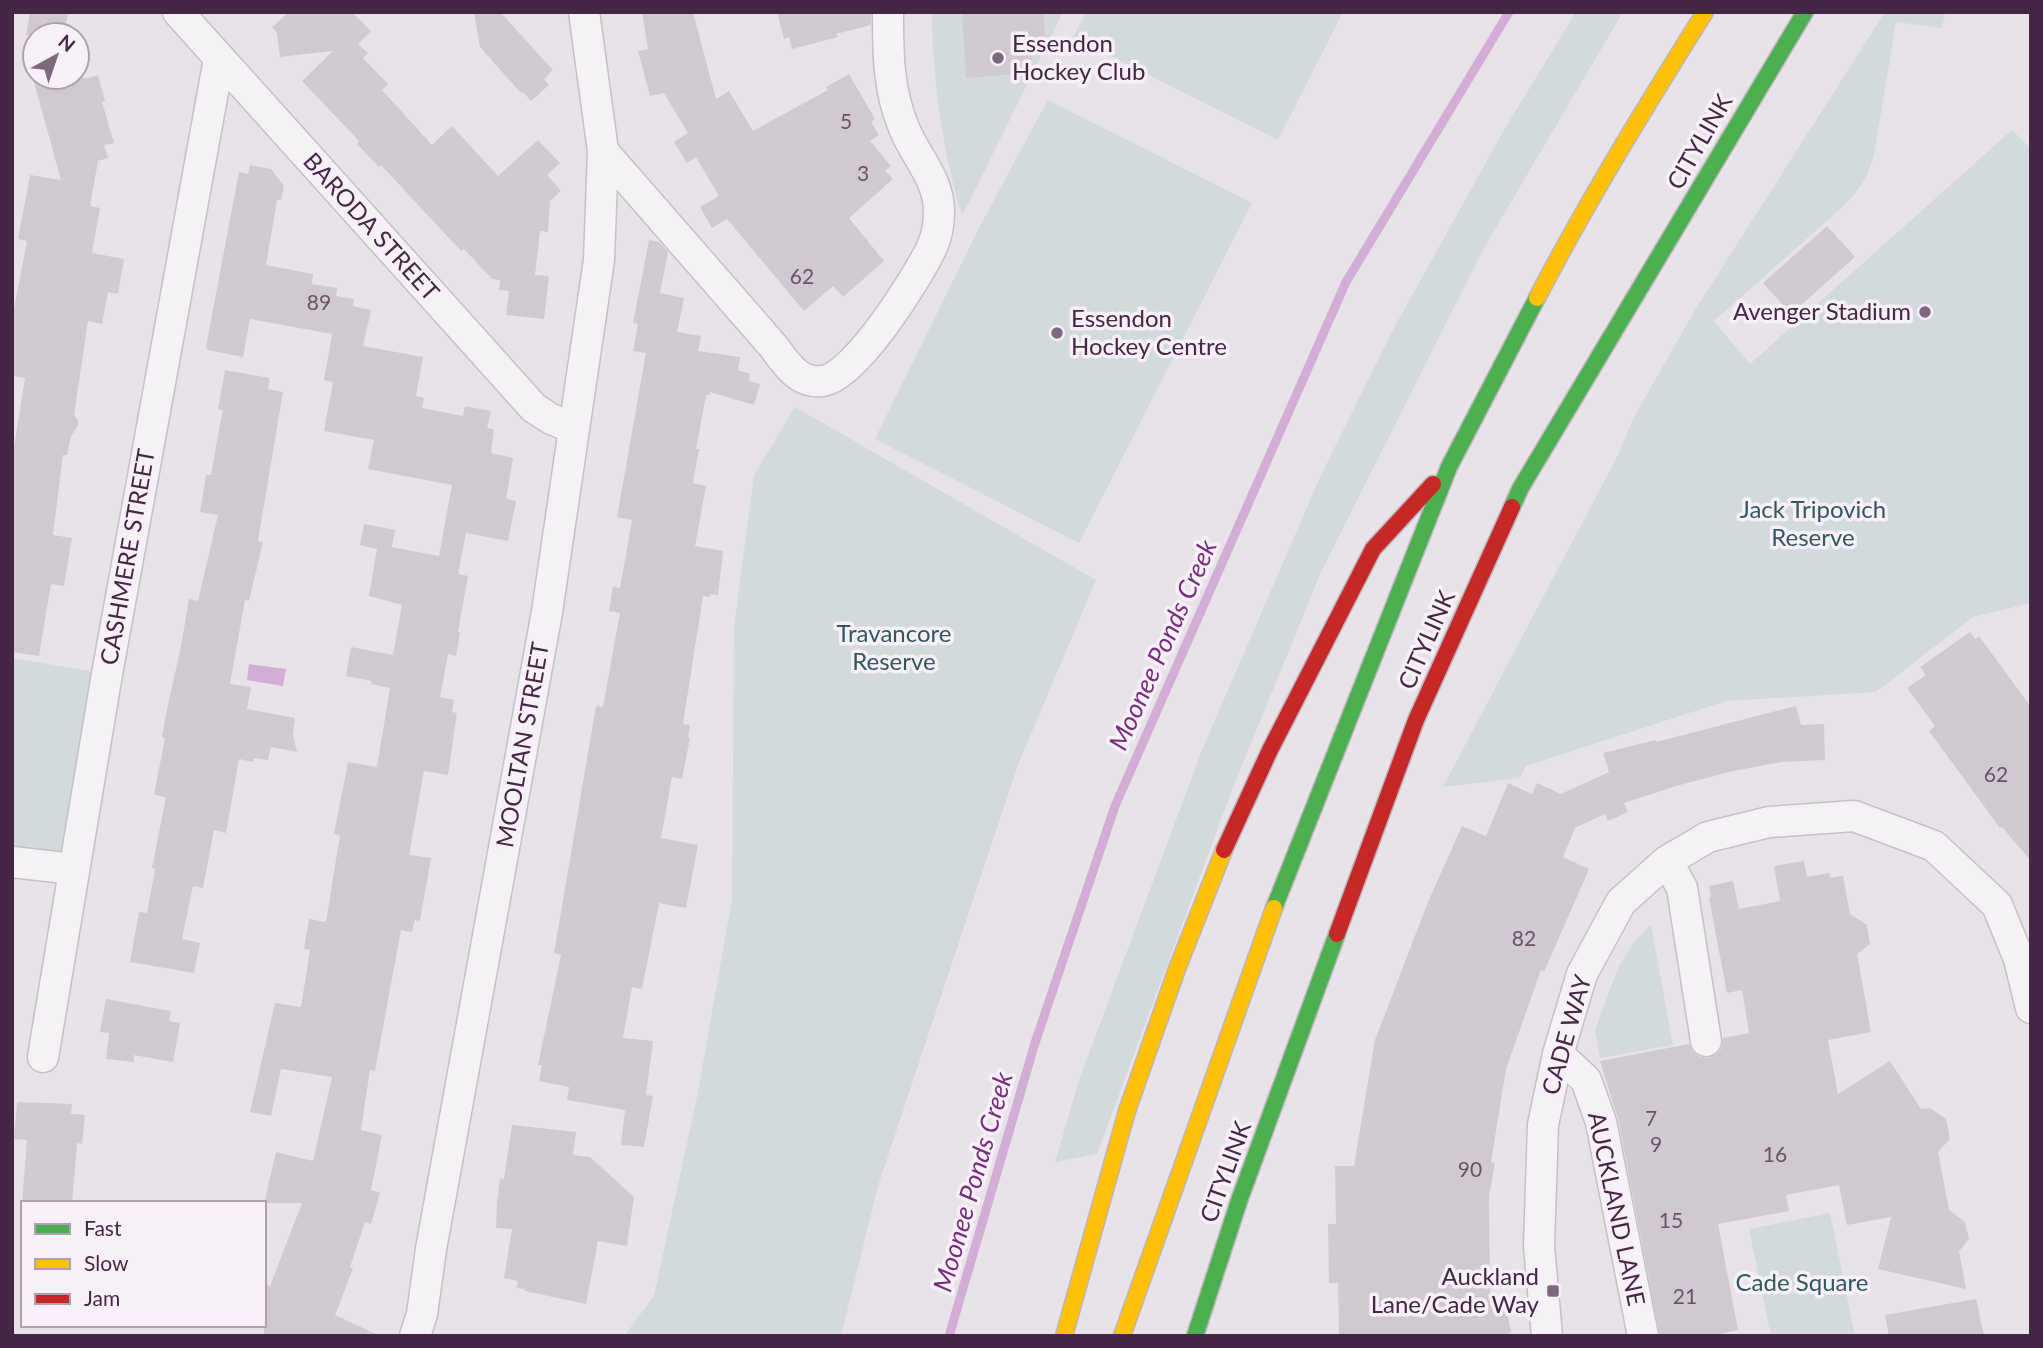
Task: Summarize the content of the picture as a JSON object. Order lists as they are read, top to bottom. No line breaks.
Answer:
{"streets":{"highway":["CITYLINK"],"street":["BARODA STREET","CASHMERE STREET","MOOLTAN STREET","CADE WAY","AUCKLAND LANE"]},"crossings":[["BARODA STREET","CASHMERE STREET"],["BARODA STREET","MOOLTAN STREET"],["CADE WAY","AUCKLAND LANE"]],"water":["Moonee Ponds Creek"],"parks":["Jack Tripovich Reserve","Travancore Reserve","Cade Square"],"places":{"other":["Essendon Hockey Club","Avenger Stadium","Essendon Hockey Centre"],"transit":["Auckland Lane/Cade Way"]},"house_numbers":["5","3","62","89","62","82","7","9","16","90","15","21"],"legend":["Fast","Slow","Jam"],"north":"top right"}
